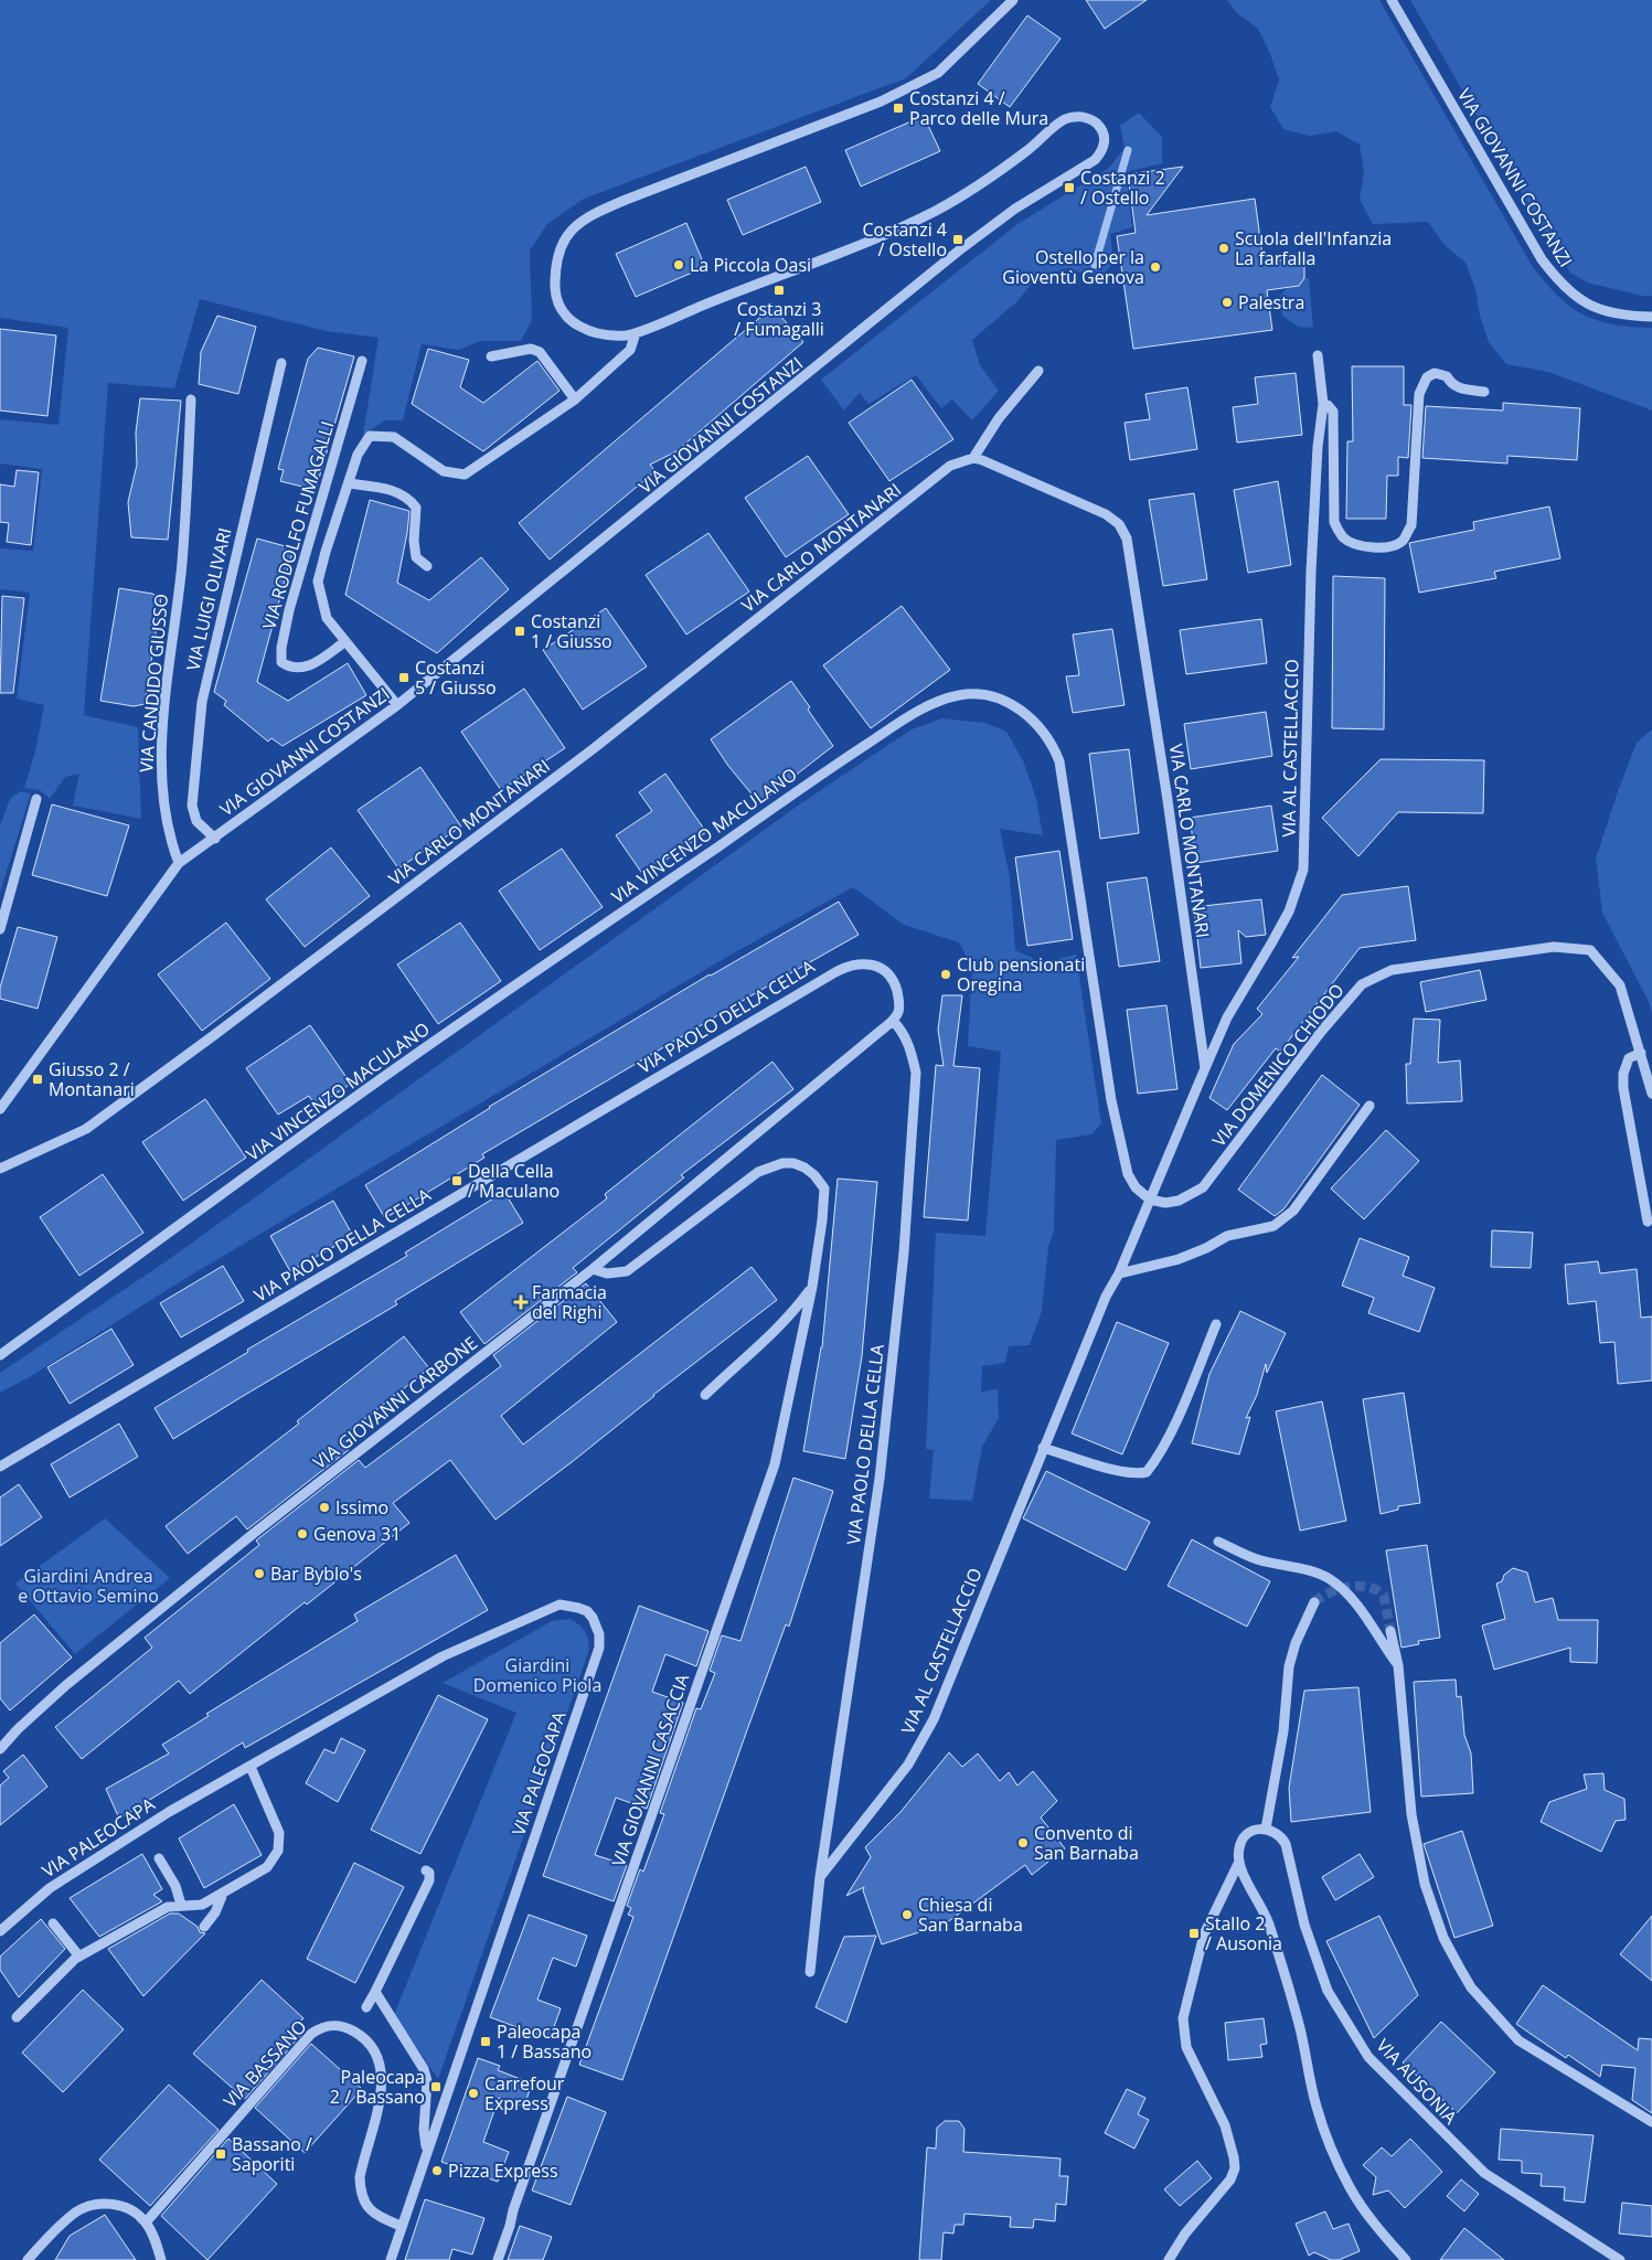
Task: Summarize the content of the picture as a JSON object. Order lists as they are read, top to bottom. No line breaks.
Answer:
{"streets":{"street":["VIA GIOVANNI COSTANZI","VIA RODOLFO FUMAGALLI","VIA CARLO MONTANARI","VIA LUIGI OLIVARI","VIA CANDIDO GIUSSO","VIA AL CASTELLACCIO","VIA VINCENZO MACULANO","VIA PAOLO DELLA CELLA","VIA DOMENICO CHIODO","VIA GIOVANNI CARBONE","VIA GIOVANNI CASACCIA","VIA PALEOCAPA","VIA BASSANO","VIA AUSONIA"]},"crossings":[["VIA GIOVANNI COSTANZI","VIA RODOLFO FUMAGALLI"],["VIA GIOVANNI COSTANZI","VIA LUIGI OLIVARI"],["VIA GIOVANNI COSTANZI","VIA CANDIDO GIUSSO"],["VIA CARLO MONTANARI","VIA AL CASTELLACCIO"],["VIA AL CASTELLACCIO","VIA VINCENZO MACULANO"],["VIA AL CASTELLACCIO","VIA PAOLO DELLA CELLA"],["VIA AL CASTELLACCIO","VIA DOMENICO CHIODO"],["VIA VINCENZO MACULANO","VIA DOMENICO CHIODO"],["VIA PAOLO DELLA CELLA","VIA GIOVANNI CARBONE"],["VIA GIOVANNI CARBONE","VIA GIOVANNI CASACCIA"],["VIA PALEOCAPA","VIA BASSANO"]],"parks":["Giardini Andrea e Ottavio Semino","Giardini Domenico Piola"],"places":{"transit":["Costanzi 4 / Parco delle Mura","Costanzi 2 / Ostello","Costanzi 4 / Ostello","Costanzi 3 / Fumagalli","Costanzi 1 / Giusso","Costanzi 5 / Giusso","Giusso 2 / Montanari","Della Cella / Maculano","Stallo 2 / Ausonia","Paleocapa 1 / Bassano","Paleocapa 2 / Bassano","Bassano / Saporiti"],"other":["Scuola dell'Infanzia La farfalla","La Piccola Oasi","Ostello per la Gioventù Genova","Palestra","Club pensionati Oregina","Issimo","Genova 31","Bar Byblo's","Convento di San Barnaba","Chiesa di San Barnaba","Carrefour Express","Pizza Express"],"health":["Farmacia del Righi"]}}
